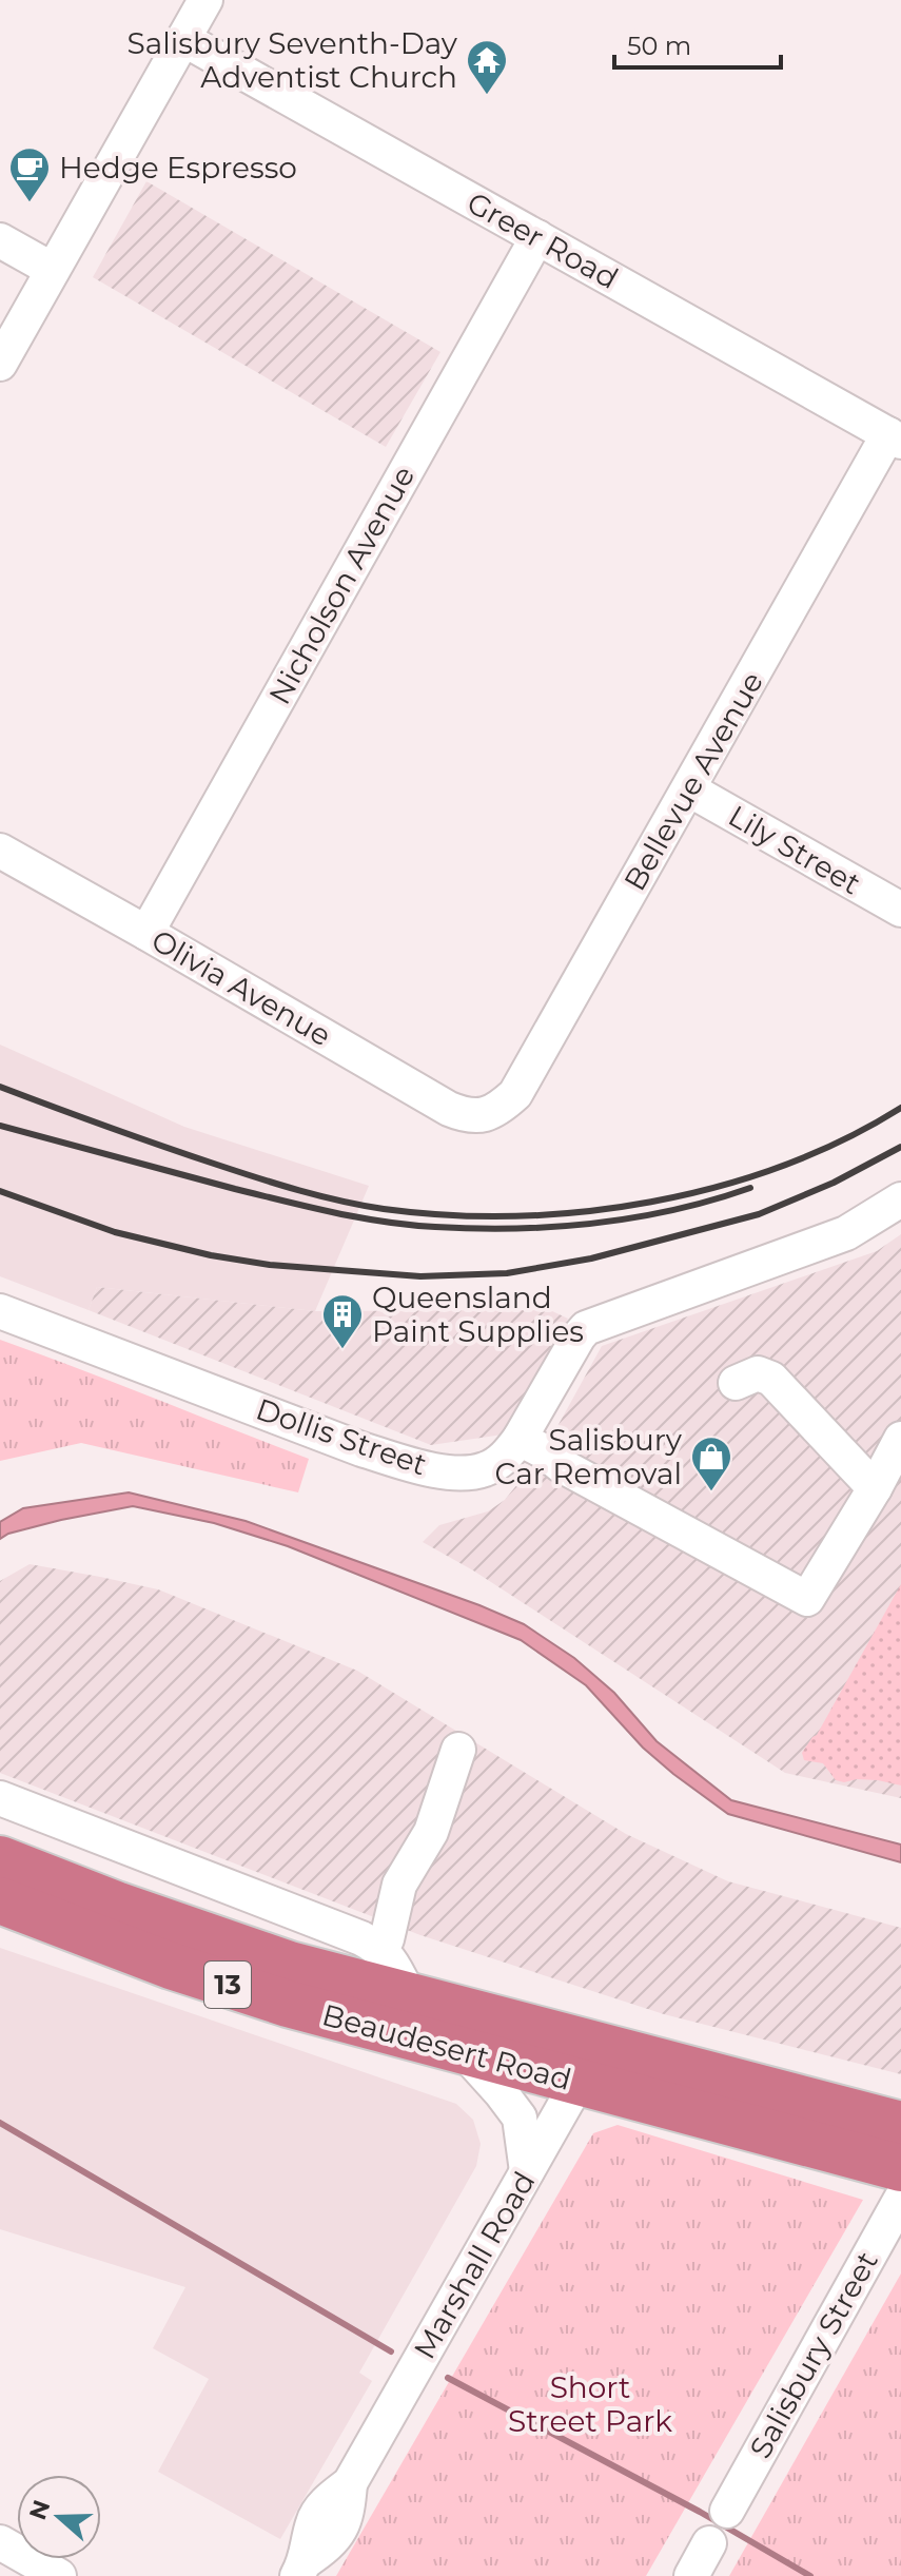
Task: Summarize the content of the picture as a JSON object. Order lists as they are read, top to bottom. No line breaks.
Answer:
{"streets":{"highway":["13","Beaudesert Road"],"street":["Greer Road","Nicholson Avenue","Bellevue Avenue","Lily Street","Olivia Avenue","Dollis Street","Marshall Road","Salisbury Street"]},"crossings":[["Greer Road","Nicholson Avenue"],["Greer Road","Bellevue Avenue"],["Nicholson Avenue","Olivia Avenue"],["Bellevue Avenue","Lily Street"],["Bellevue Avenue","Olivia Avenue"],["Beaudesert Road","Marshall Road"]],"parks":["Short Street Park"],"places":{"temple":["Salisbury Seventh-Day Adventist Church"],"cafe":["Hedge Espresso"],"building":["Queensland Paint Supplies"],"shop":["Salisbury Car Removal"]},"scale_bar":"50 m","north":"left"}
